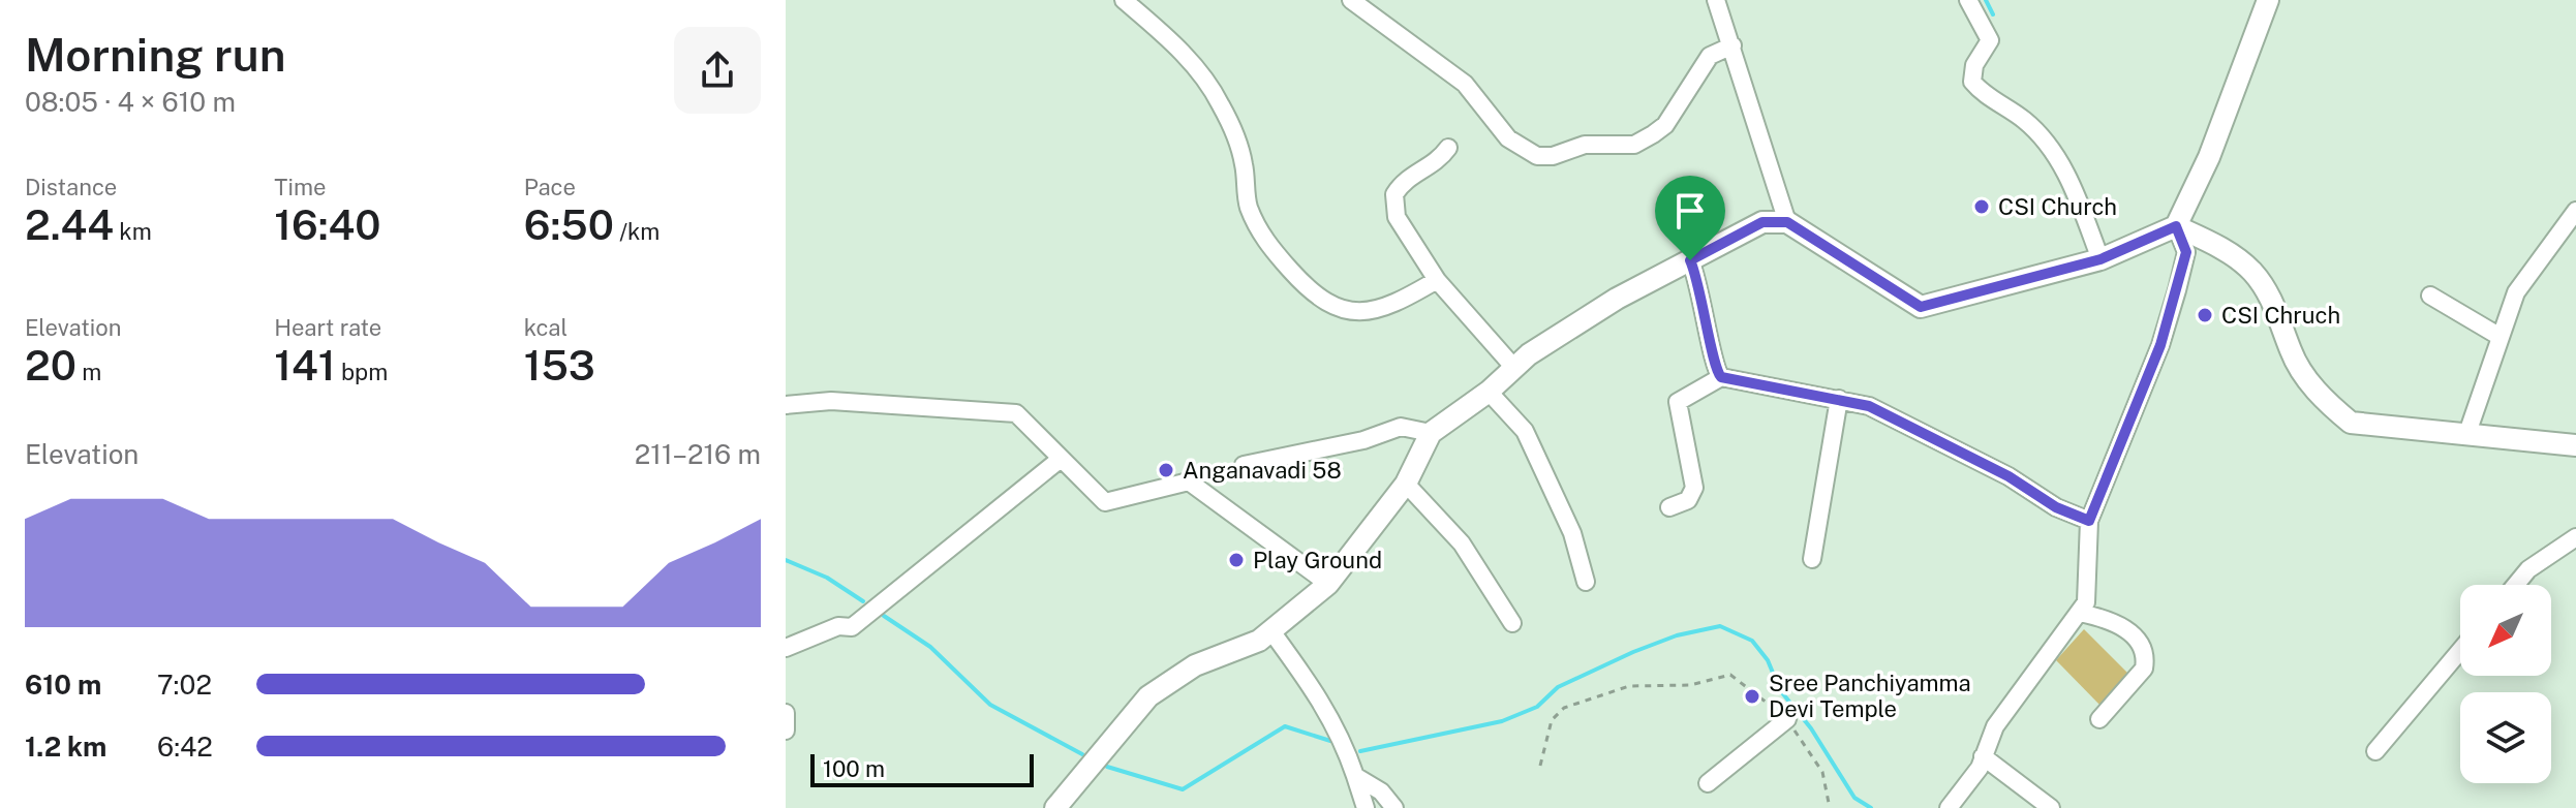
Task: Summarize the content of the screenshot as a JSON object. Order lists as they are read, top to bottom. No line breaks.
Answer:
{"places":["CSI Church","CSI Chruch","Anganavadi 58","Play Ground","Sree Panchiyamma Devi Temple"],"scale_bar":"100 m","north":"bottom left","page":{"heading":["Morning run","08:05 · 4 × 610 m"],"stats":[["Distance","2.44 km"],["Time","16:40"],["Pace","6:50 /km"],["Elevation","20 m"],["Heart rate","141 bpm"],["kcal","153"]],"chart":["Elevation","211–216 m"],"list":[{"name":"610 m","note":"7:02"},{"name":"1.2 km","note":"6:42"}],"scale":"100 m"}}
